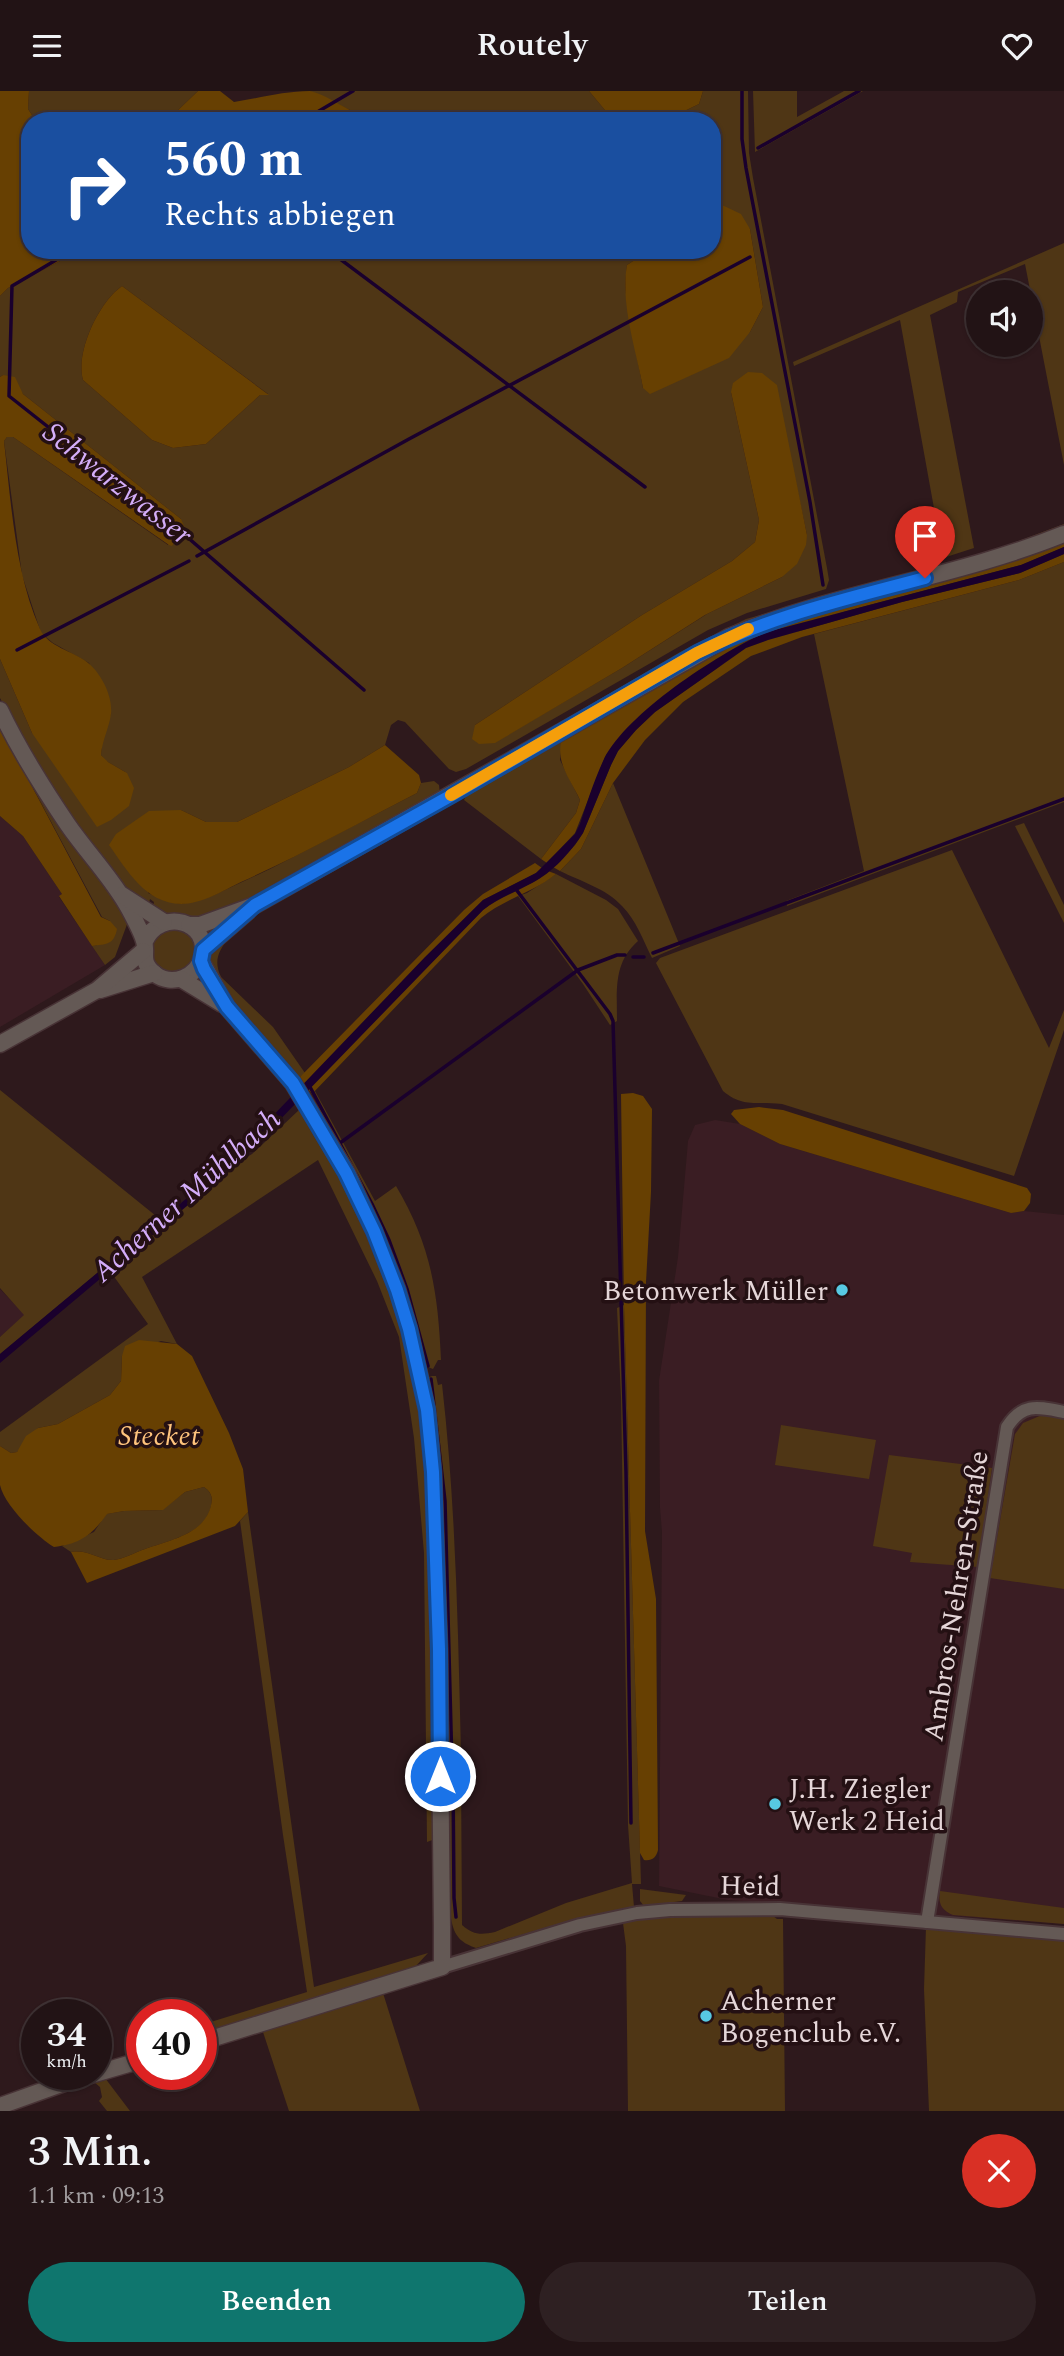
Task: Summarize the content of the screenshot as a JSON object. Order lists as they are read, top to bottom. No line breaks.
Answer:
{"streets":{"street":["Ambros-Nehren-Straße","Heid"]},"crossings":[["Ambros-Nehren-Straße","Heid"]],"water":["Schwarzwasser","Acherner Mühlbach"],"parks":["Stecket"],"places":["Betonwerk Müller","J.H. Ziegler Werk 2 Heid","Acherner Bogenclub e.V."],"page":{"header":"Routely","turn":["560 m","Rechts abbiegen"],"speed":"34 km/h","limit":"40","heading":["3 Min.","1.1 km · 09:13"],"buttons":["Beenden","Teilen"]}}
